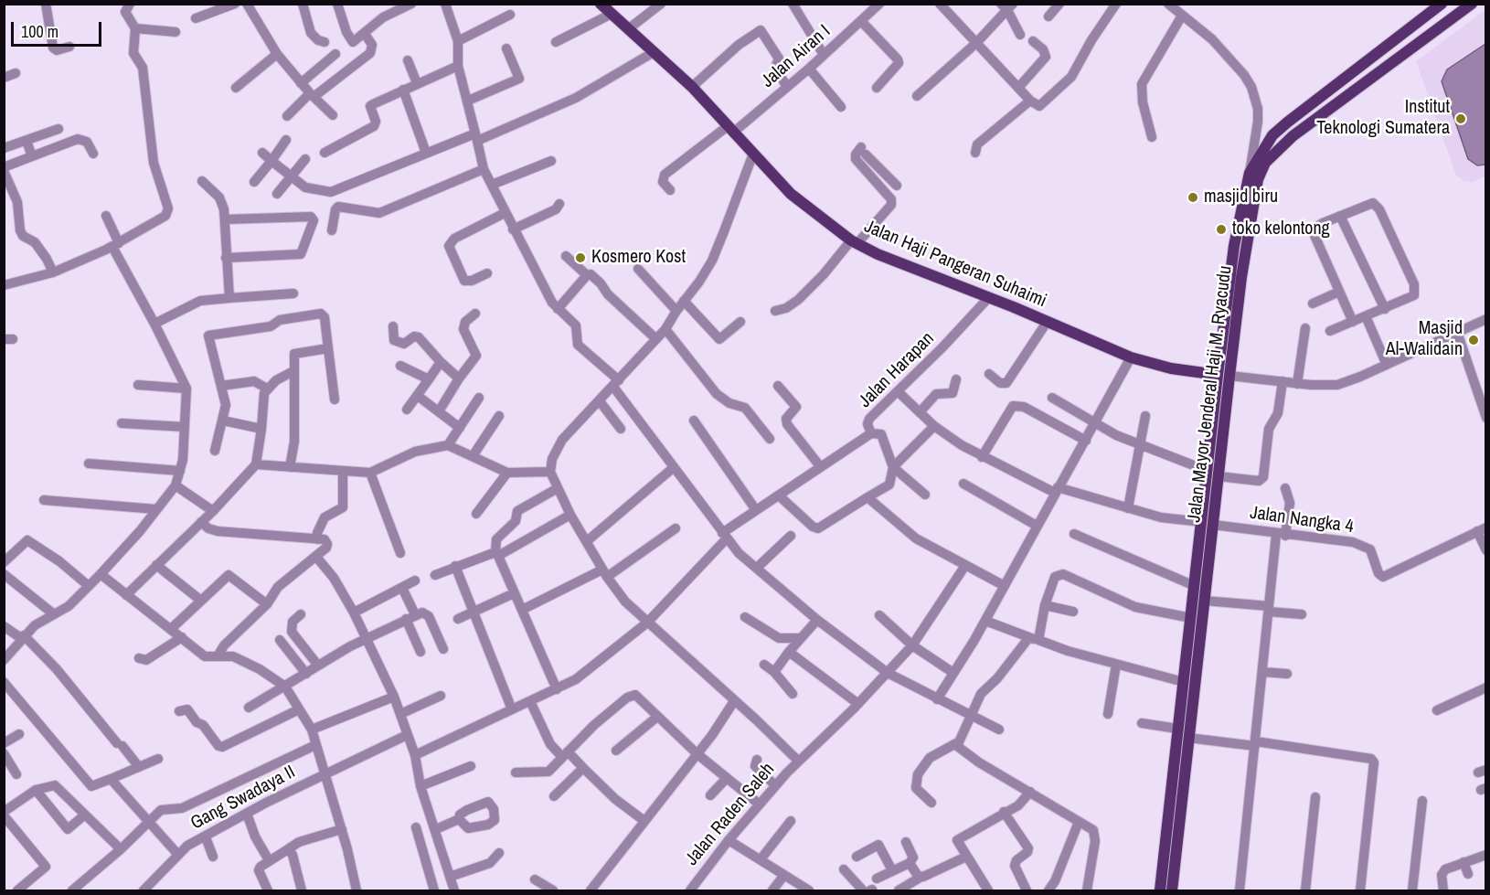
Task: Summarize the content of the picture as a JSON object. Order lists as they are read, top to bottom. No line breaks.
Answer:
{"streets":{"main road":["Jalan Haji Pangeran Suhaimi","Jalan Mayor Jenderal Haji M. Ryacudu"],"street":["Jalan Airan I","Jalan Harapan","Jalan Nangka 4","Gang Swadaya II","Jalan Raden Saleh"]},"crossings":[["Jalan Airan I","Jalan Haji Pangeran Suhaimi"],["Jalan Haji Pangeran Suhaimi","Jalan Harapan"],["Jalan Haji Pangeran Suhaimi","Jalan Mayor Jenderal Haji M. Ryacudu"],["Jalan Harapan","Jalan Nangka 4"],["Jalan Mayor Jenderal Haji M. Ryacudu","Jalan Nangka 4"]],"places":["Institut Teknologi Sumatera","masjid biru","toko kelontong","Kosmero Kost","Masjid Al-Walidain"],"scale_bar":"100 m"}
